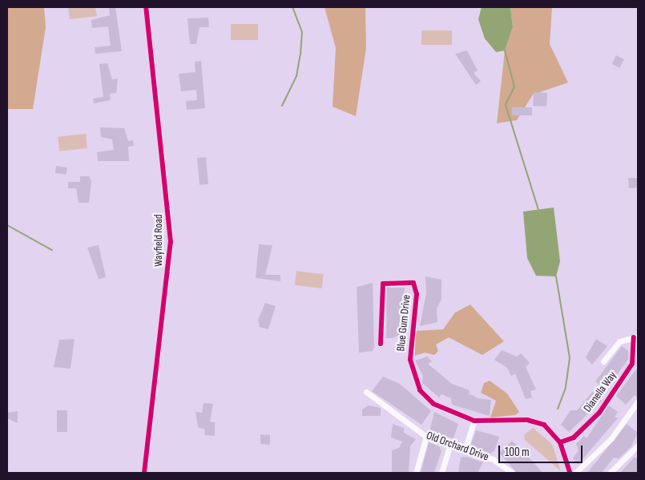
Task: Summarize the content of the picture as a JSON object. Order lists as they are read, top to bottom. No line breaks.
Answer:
{"streets":{"street":["Wayfield Road","Blue Gum Drive","Dianella Way","Old Orchard Drive"]},"crossings":[["Blue Gum Drive","Dianella Way"]],"scale_bar":"100 m"}
